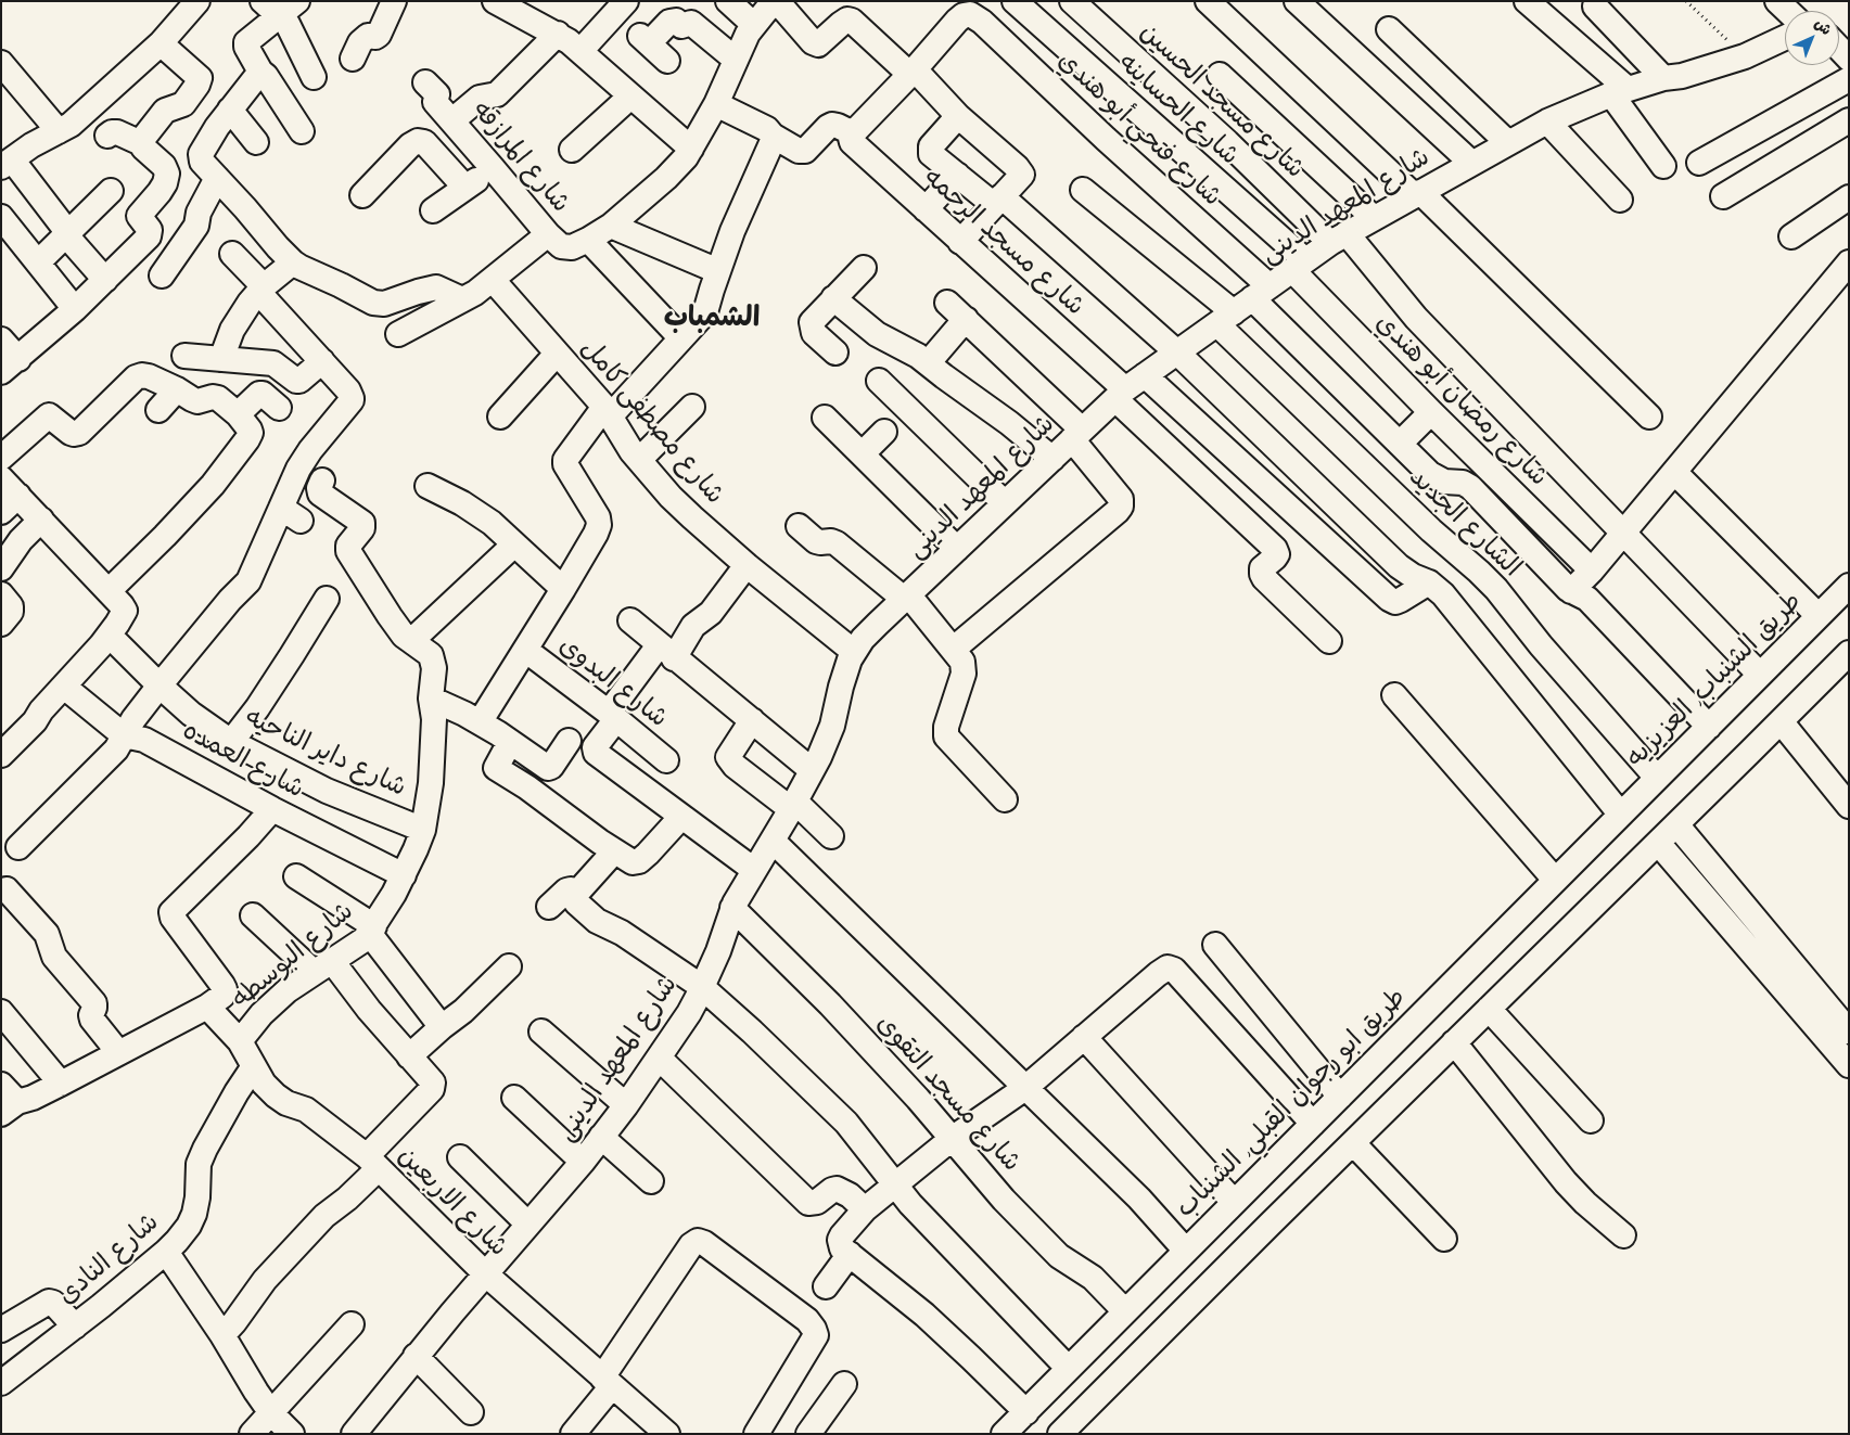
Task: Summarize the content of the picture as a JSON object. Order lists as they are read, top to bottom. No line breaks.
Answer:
{"streets":{"street":["شارع مسجد الحسين","شارع الحساينه","شارع فتحي أبو هندي","شارع المرازقه","شارع المعهد الدينى","شارع مسجد الرحمه","شارع رمضان أبو هندي","شارع مصطفى كامل","الشارع الجديد","طريق الشنباب, العزيزيه","شارع البدوى","شارع داير الناحيه","شارع العمده","شارع البوسطه","شارع مسجد التقوى","طريق ابو رجوان القبلي, الشنباب","شارع الاربعين","شارع النادى"]},"crossings":[["شارع مسجد الحسين","شارع المعهد الدينى"],["شارع مسجد الحسين","طريق الشنباب, العزيزيه"],["شارع الحساينه","شارع المعهد الدينى"],["شارع الحساينه","شارع رمضان أبو هندي"],["شارع فتحي أبو هندي","شارع المعهد الدينى"],["شارع فتحي أبو هندي","الشارع الجديد"],["شارع المعهد الدينى","شارع مسجد الرحمه"],["شارع المعهد الدينى","شارع رمضان أبو هندي"],["شارع المعهد الدينى","شارع مصطفى كامل"],["شارع المعهد الدينى","الشارع الجديد"],["شارع المعهد الدينى","شارع مسجد التقوى"],["شارع المعهد الدينى","شارع الاربعين"],["الشارع الجديد","طريق الشنباب, العزيزيه"],["طريق الشنباب, العزيزيه","طريق ابو رجوان القبلي, الشنباب"],["شارع داير الناحيه","شارع البوسطه"],["شارع العمده","شارع البوسطه"],["شارع البوسطه","شارع الاربعين"],["شارع مسجد التقوى","طريق ابو رجوان القبلي, الشنباب"],["شارع الاربعين","شارع النادى"]],"districts":["الشمباب"],"north":"top right"}
